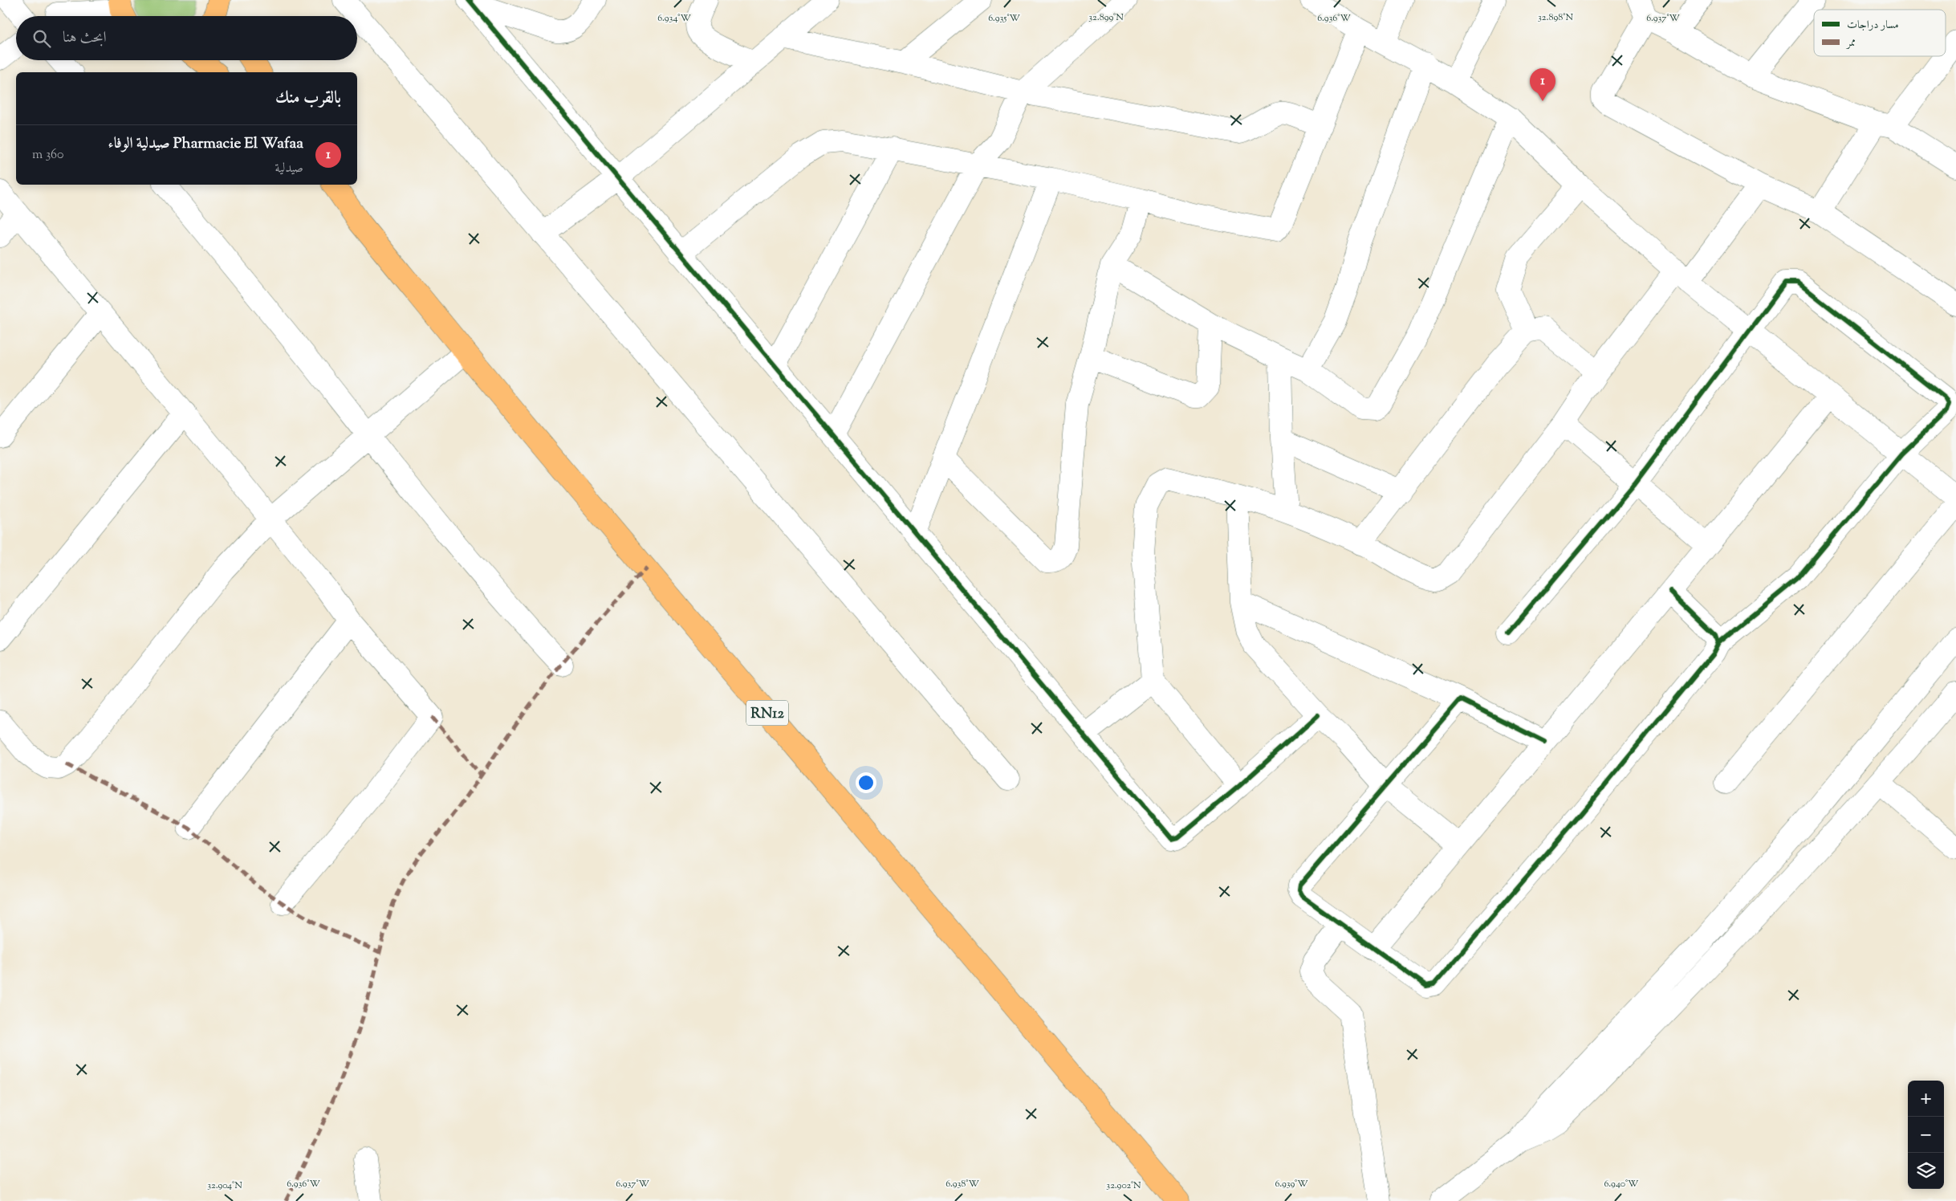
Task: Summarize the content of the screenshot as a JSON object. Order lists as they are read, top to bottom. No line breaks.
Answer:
{"streets":{"main road":["RN12"]},"legend":["مسار دراجات","ممر"],"page":{"search":"ابحث هنا","pins":"1","heading":"بالقرب منك","list":[{"mark":"1","name":"Pharmacie El Wafaa صيدلية الوفاء","note":"صيدلية","value":"360 m"}],"map_buttons":["+","−"]},"coordinates":["32.899°N","32.898°N","6.934°W","6.935°W","6.936°W","6.937°W","6.938°W","6.939°W","6.940°W","32.904°N","32.902°N"]}
